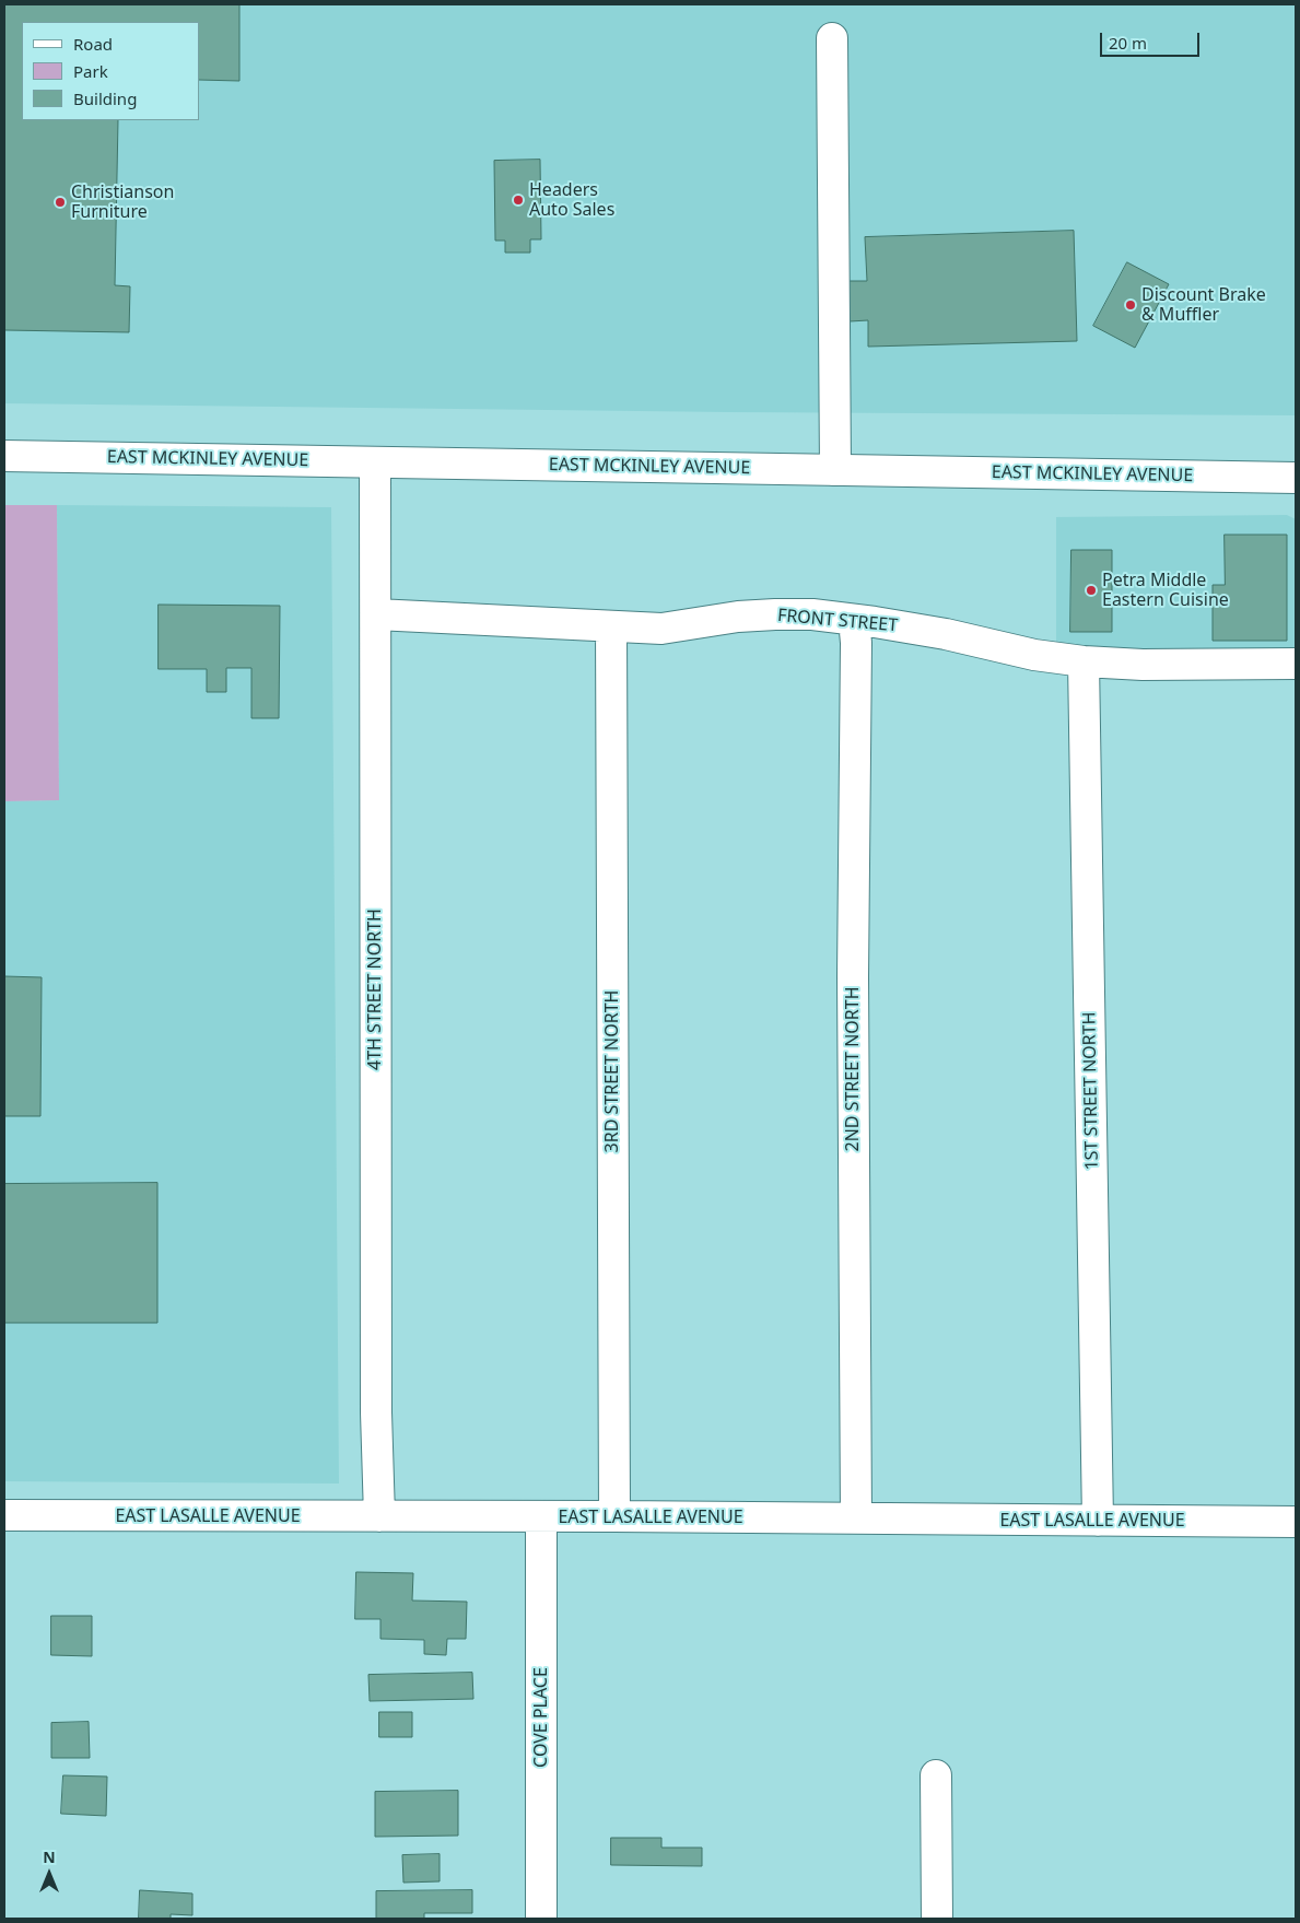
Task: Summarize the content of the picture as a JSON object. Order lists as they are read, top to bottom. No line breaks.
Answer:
{"streets":{"street":["EAST MCKINLEY AVENUE","FRONT STREET","4TH STREET NORTH","2ND STREET NORTH","3RD STREET NORTH","1ST STREET NORTH","EAST LASALLE AVENUE","COVE PLACE"]},"crossings":[["EAST MCKINLEY AVENUE","4TH STREET NORTH"],["FRONT STREET","4TH STREET NORTH"],["FRONT STREET","2ND STREET NORTH"],["FRONT STREET","3RD STREET NORTH"],["FRONT STREET","1ST STREET NORTH"],["4TH STREET NORTH","EAST LASALLE AVENUE"],["2ND STREET NORTH","EAST LASALLE AVENUE"],["3RD STREET NORTH","EAST LASALLE AVENUE"],["1ST STREET NORTH","EAST LASALLE AVENUE"],["EAST LASALLE AVENUE","COVE PLACE"]],"places":["Headers Auto Sales","Christianson Furniture","Discount Brake & Muffler","Petra Middle Eastern Cuisine"],"legend":["Road","Park","Building"],"scale_bar":"20 m","north":"top"}
